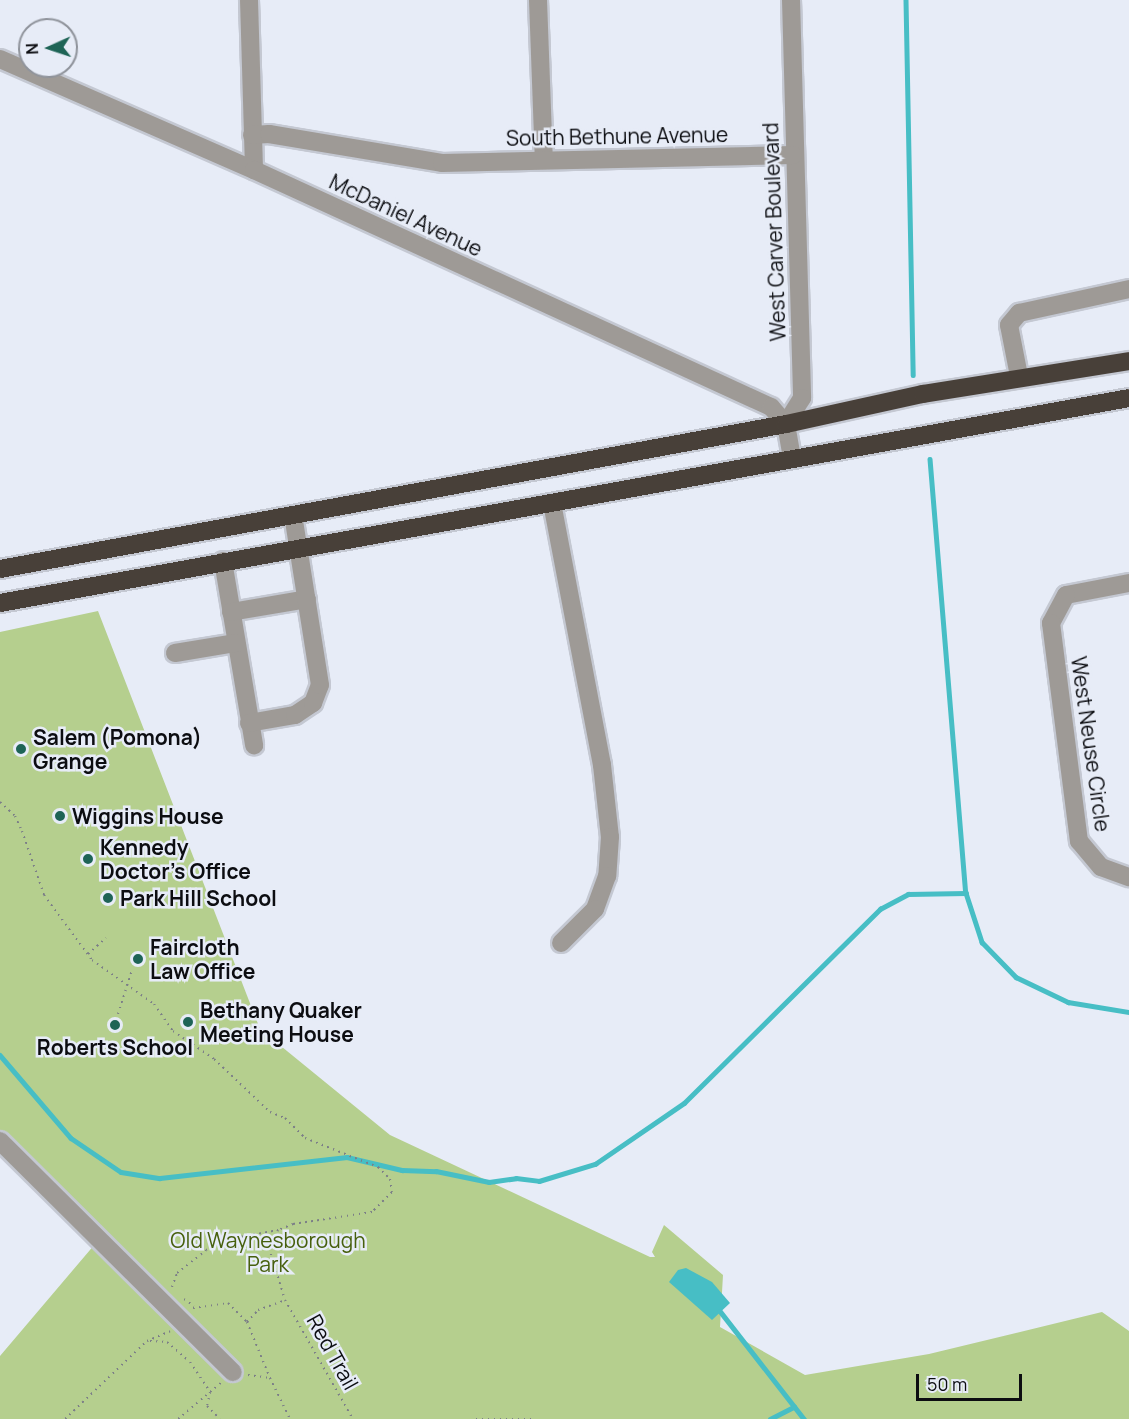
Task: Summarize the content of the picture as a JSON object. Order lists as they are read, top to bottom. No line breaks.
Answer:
{"streets":{"street":["South Bethune Avenue","McDaniel Avenue","West Carver Boulevard","West Neuse Circle"],"path":["Red Trail"]},"crossings":[["South Bethune Avenue","West Carver Boulevard"],["McDaniel Avenue","West Carver Boulevard"]],"parks":["Old Waynesborough Park"],"places":["Salem (Pomona) Grange","Wiggins House","Kennedy Doctor’s Office","Park Hill School","Faircloth Law Office","Bethany Quaker Meeting House","Roberts School"],"scale_bar":"50 m","north":"left"}
